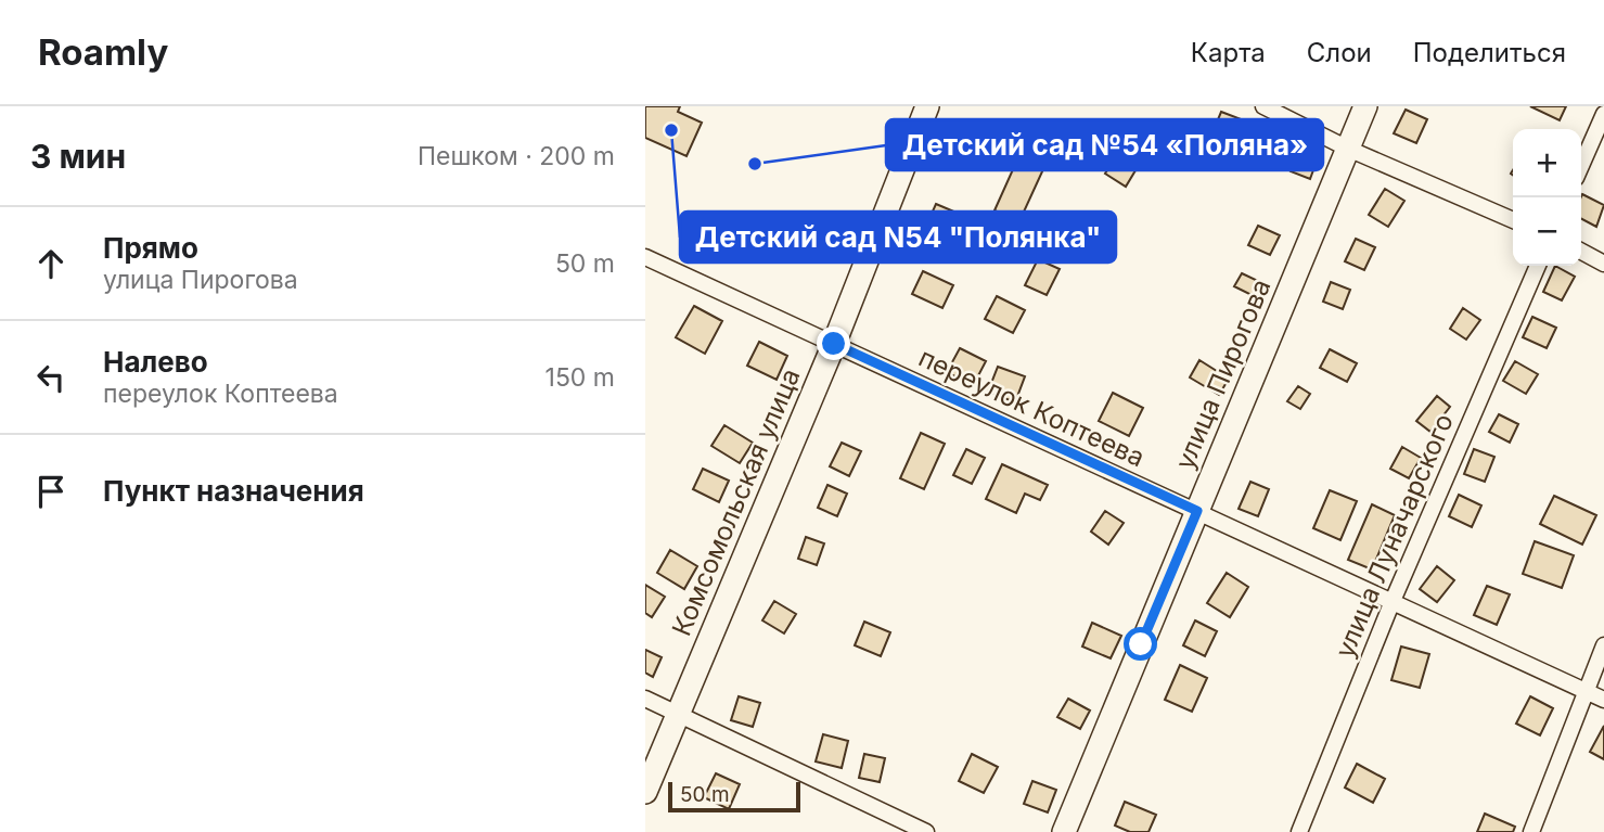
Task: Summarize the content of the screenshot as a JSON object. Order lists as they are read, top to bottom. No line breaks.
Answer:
{"streets":{"main road":["улица Пирогова","Комсомольская улица"],"street":["переулок Коптеева","улица Луначарского"]},"crossings":[["улица Пирогова","переулок Коптеева"],["переулок Коптеева","Комсомольская улица"],["переулок Коптеева","улица Луначарского"]],"places":["Детский сад N54 \"Полянка\"","Детский сад №54 «Поляна»"],"scale_bar":"50 m","page":{"header":"Roamly","nav":["Карта","Слои","Поделиться"],"heading":["3 мин","Пешком · 200 m"],"map_buttons":["+","−"],"list":[["Прямо","улица Пирогова","50 m"],["Налево","переулок Коптеева","150 m"],"Пункт назначения"],"scale":"50 m"}}
